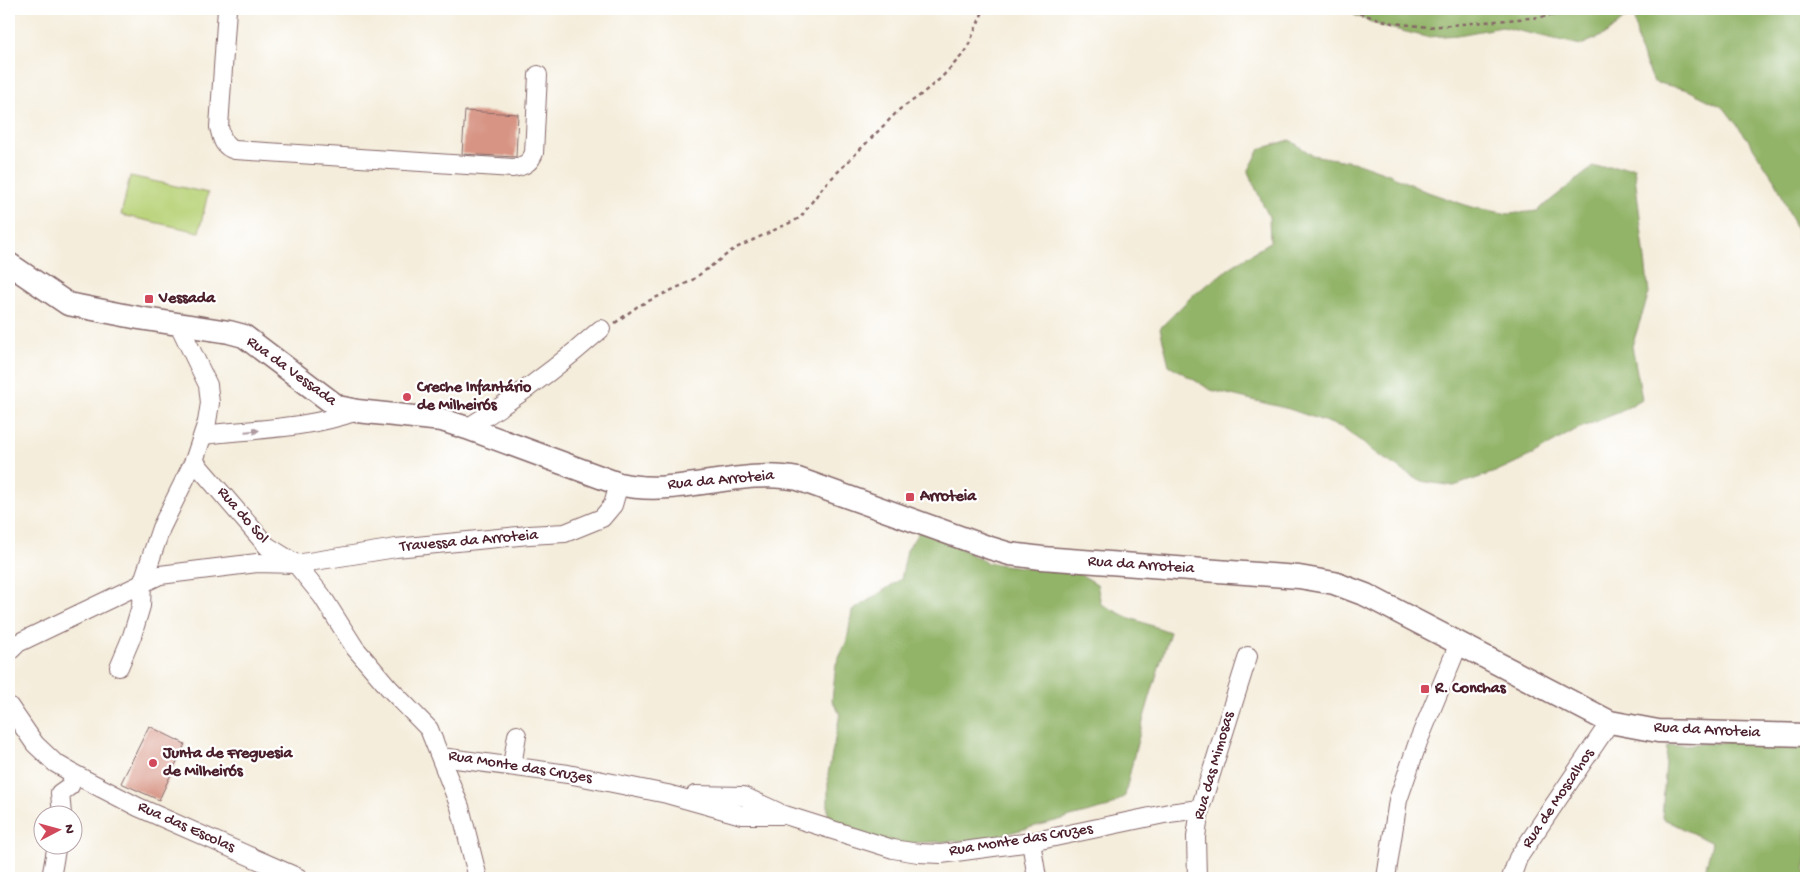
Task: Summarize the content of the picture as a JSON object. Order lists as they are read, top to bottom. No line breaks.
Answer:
{"streets":{"main road":["Rua da Vessada","Rua da Arroteia"],"street":["Rua do Sol","Travessa da Arroteia","Rua das Mimosas","Rua Monte das Cruzes","Rua de Moscalhos","Rua das Escolas"]},"crossings":[["Rua da Vessada","Rua da Arroteia"],["Rua da Arroteia","Travessa da Arroteia"],["Rua da Arroteia","Rua de Moscalhos"],["Rua do Sol","Travessa da Arroteia"],["Rua do Sol","Rua Monte das Cruzes"],["Travessa da Arroteia","Rua Monte das Cruzes"],["Rua das Mimosas","Rua Monte das Cruzes"]],"places":{"transit":["Vessada","Arroteia","R. Conchas"],"other":["Creche Infantário de Milheirós","Junta de Freguesia de Milheirós"]},"north":"right"}
